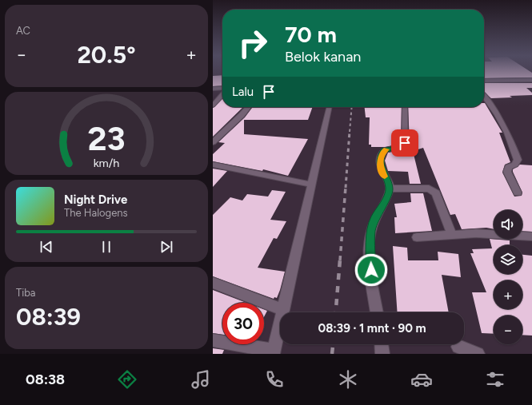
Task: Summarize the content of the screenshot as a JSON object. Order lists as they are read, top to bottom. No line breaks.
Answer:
{"page":{"tile":["AC",["Tiba","08:39"]],"turn":["70 m","Belok kanan"],"heat":["−","20.5°","+"],"then":"Lalu","song":["Night Drive","The Halogens"],"map_buttons":["+","−"],"limit":"30","trip":"08:39 · 1 mnt · 90 m","tabs":"08:38","gauge":["23","km/h"]}}
